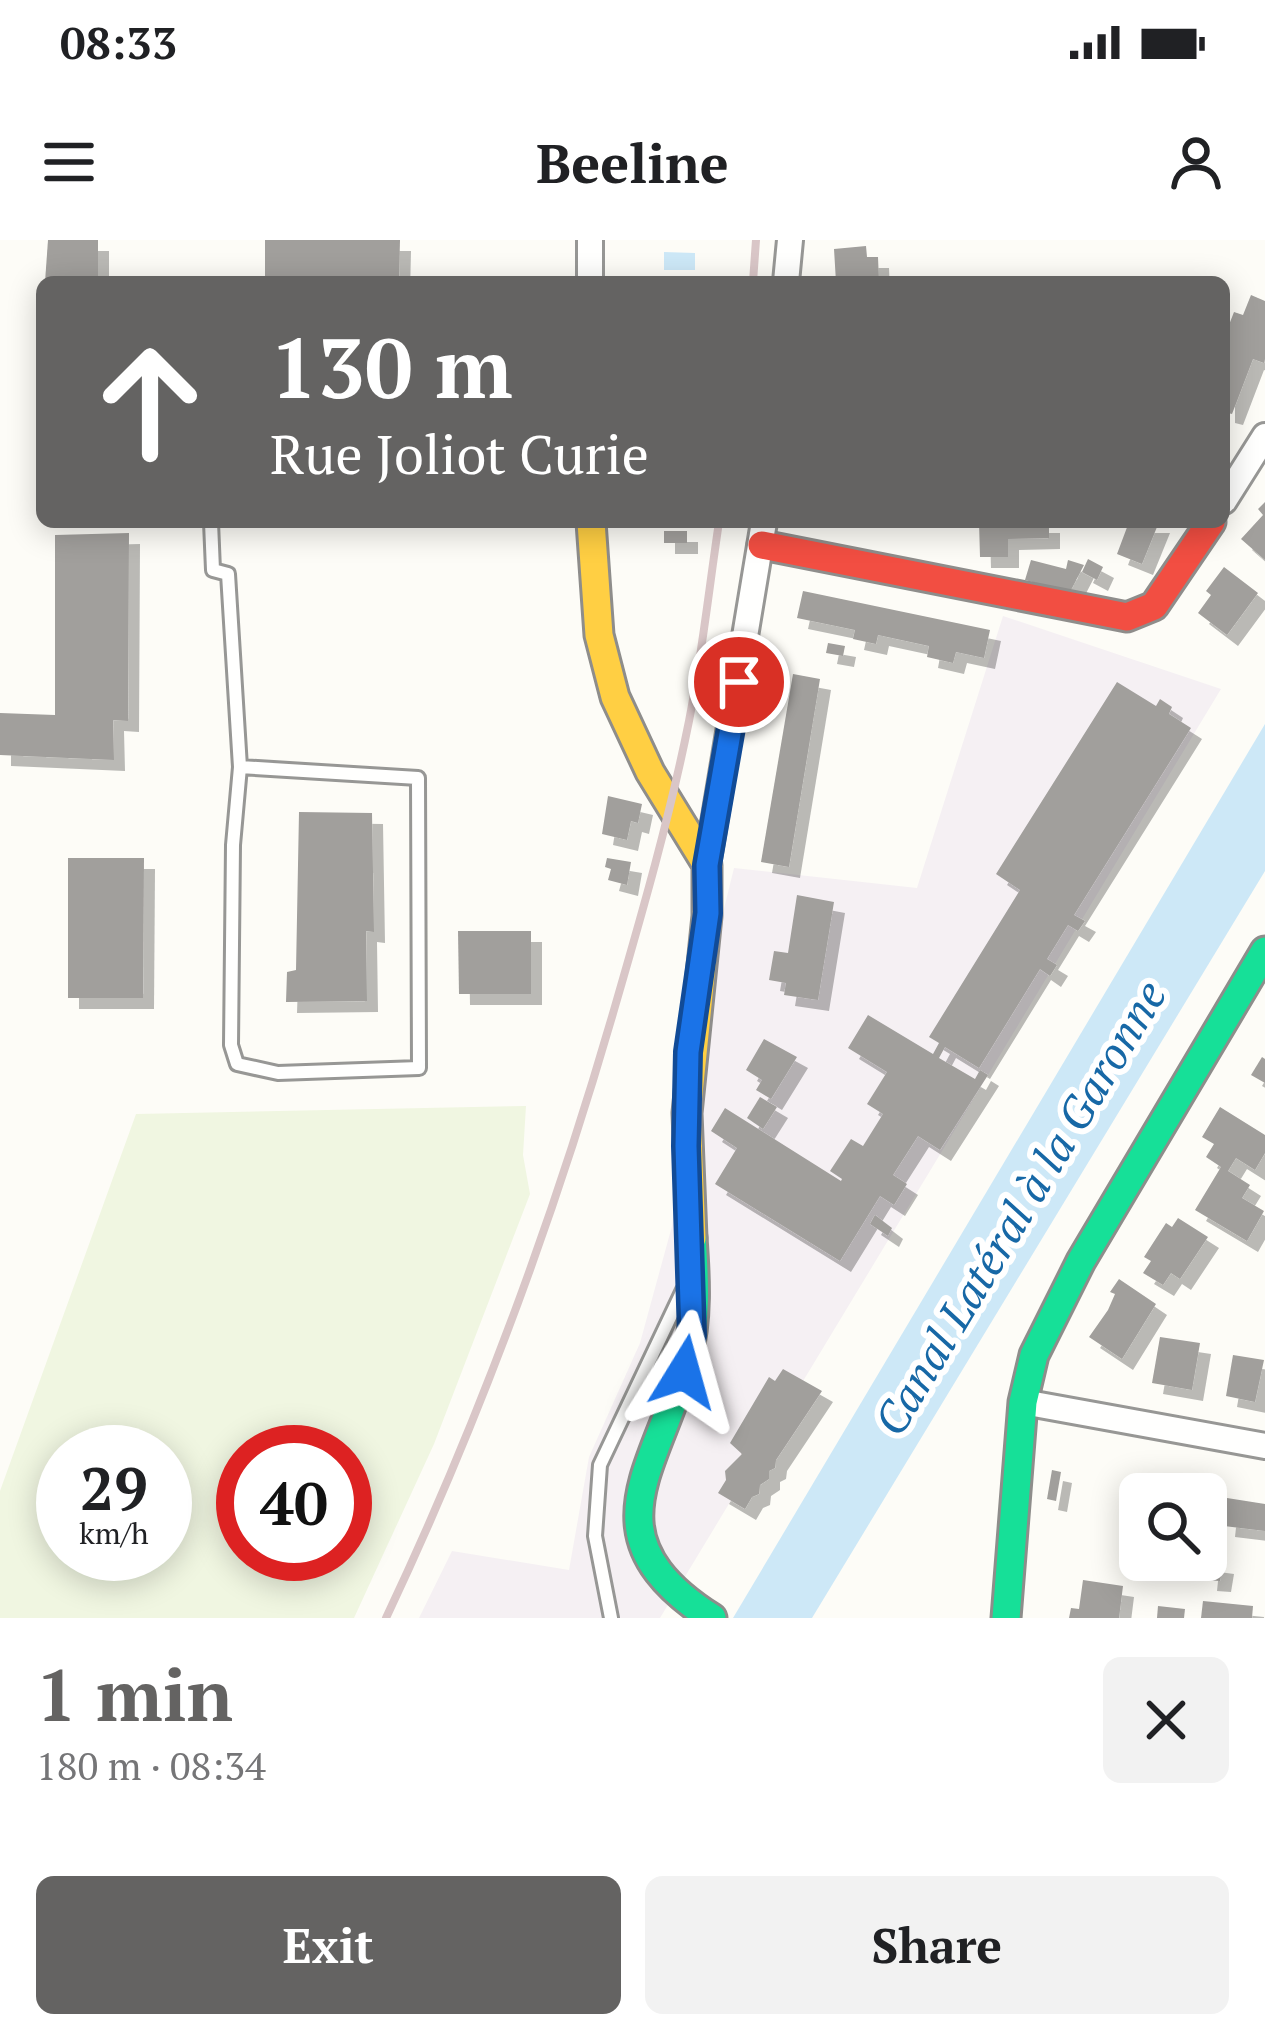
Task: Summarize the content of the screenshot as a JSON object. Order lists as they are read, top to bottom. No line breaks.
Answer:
{"water":["Canal Latéral à la Garonne"],"page":{"status":"08:33","header":"Beeline","turn":["130 m","Rue Joliot Curie"],"speed":"29 km/h","limit":"40","heading":["1 min","180 m · 08:34"],"buttons":["Exit","Share"]}}
